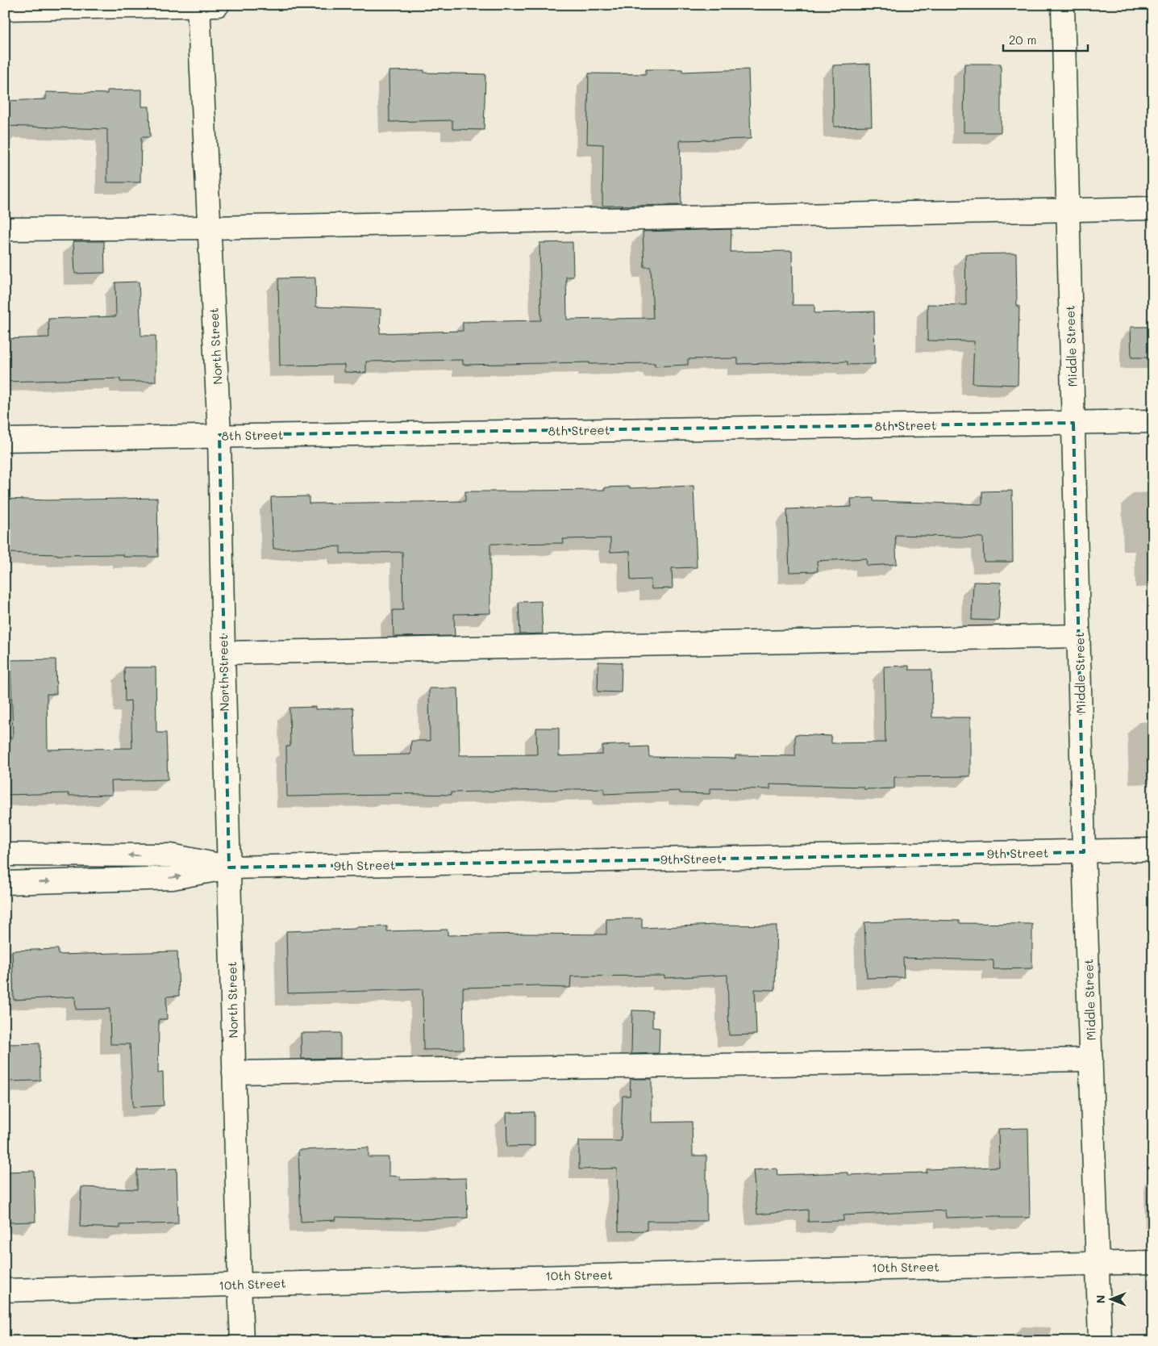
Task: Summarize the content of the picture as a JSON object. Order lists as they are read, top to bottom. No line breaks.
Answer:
{"streets":{"street":["North Street","Middle Street","8th Street","9th Street","10th Street"]},"crossings":[["North Street","8th Street"],["North Street","9th Street"],["North Street","10th Street"],["Middle Street","8th Street"],["Middle Street","9th Street"],["Middle Street","10th Street"]],"scale_bar":"20 m","north":"left"}
